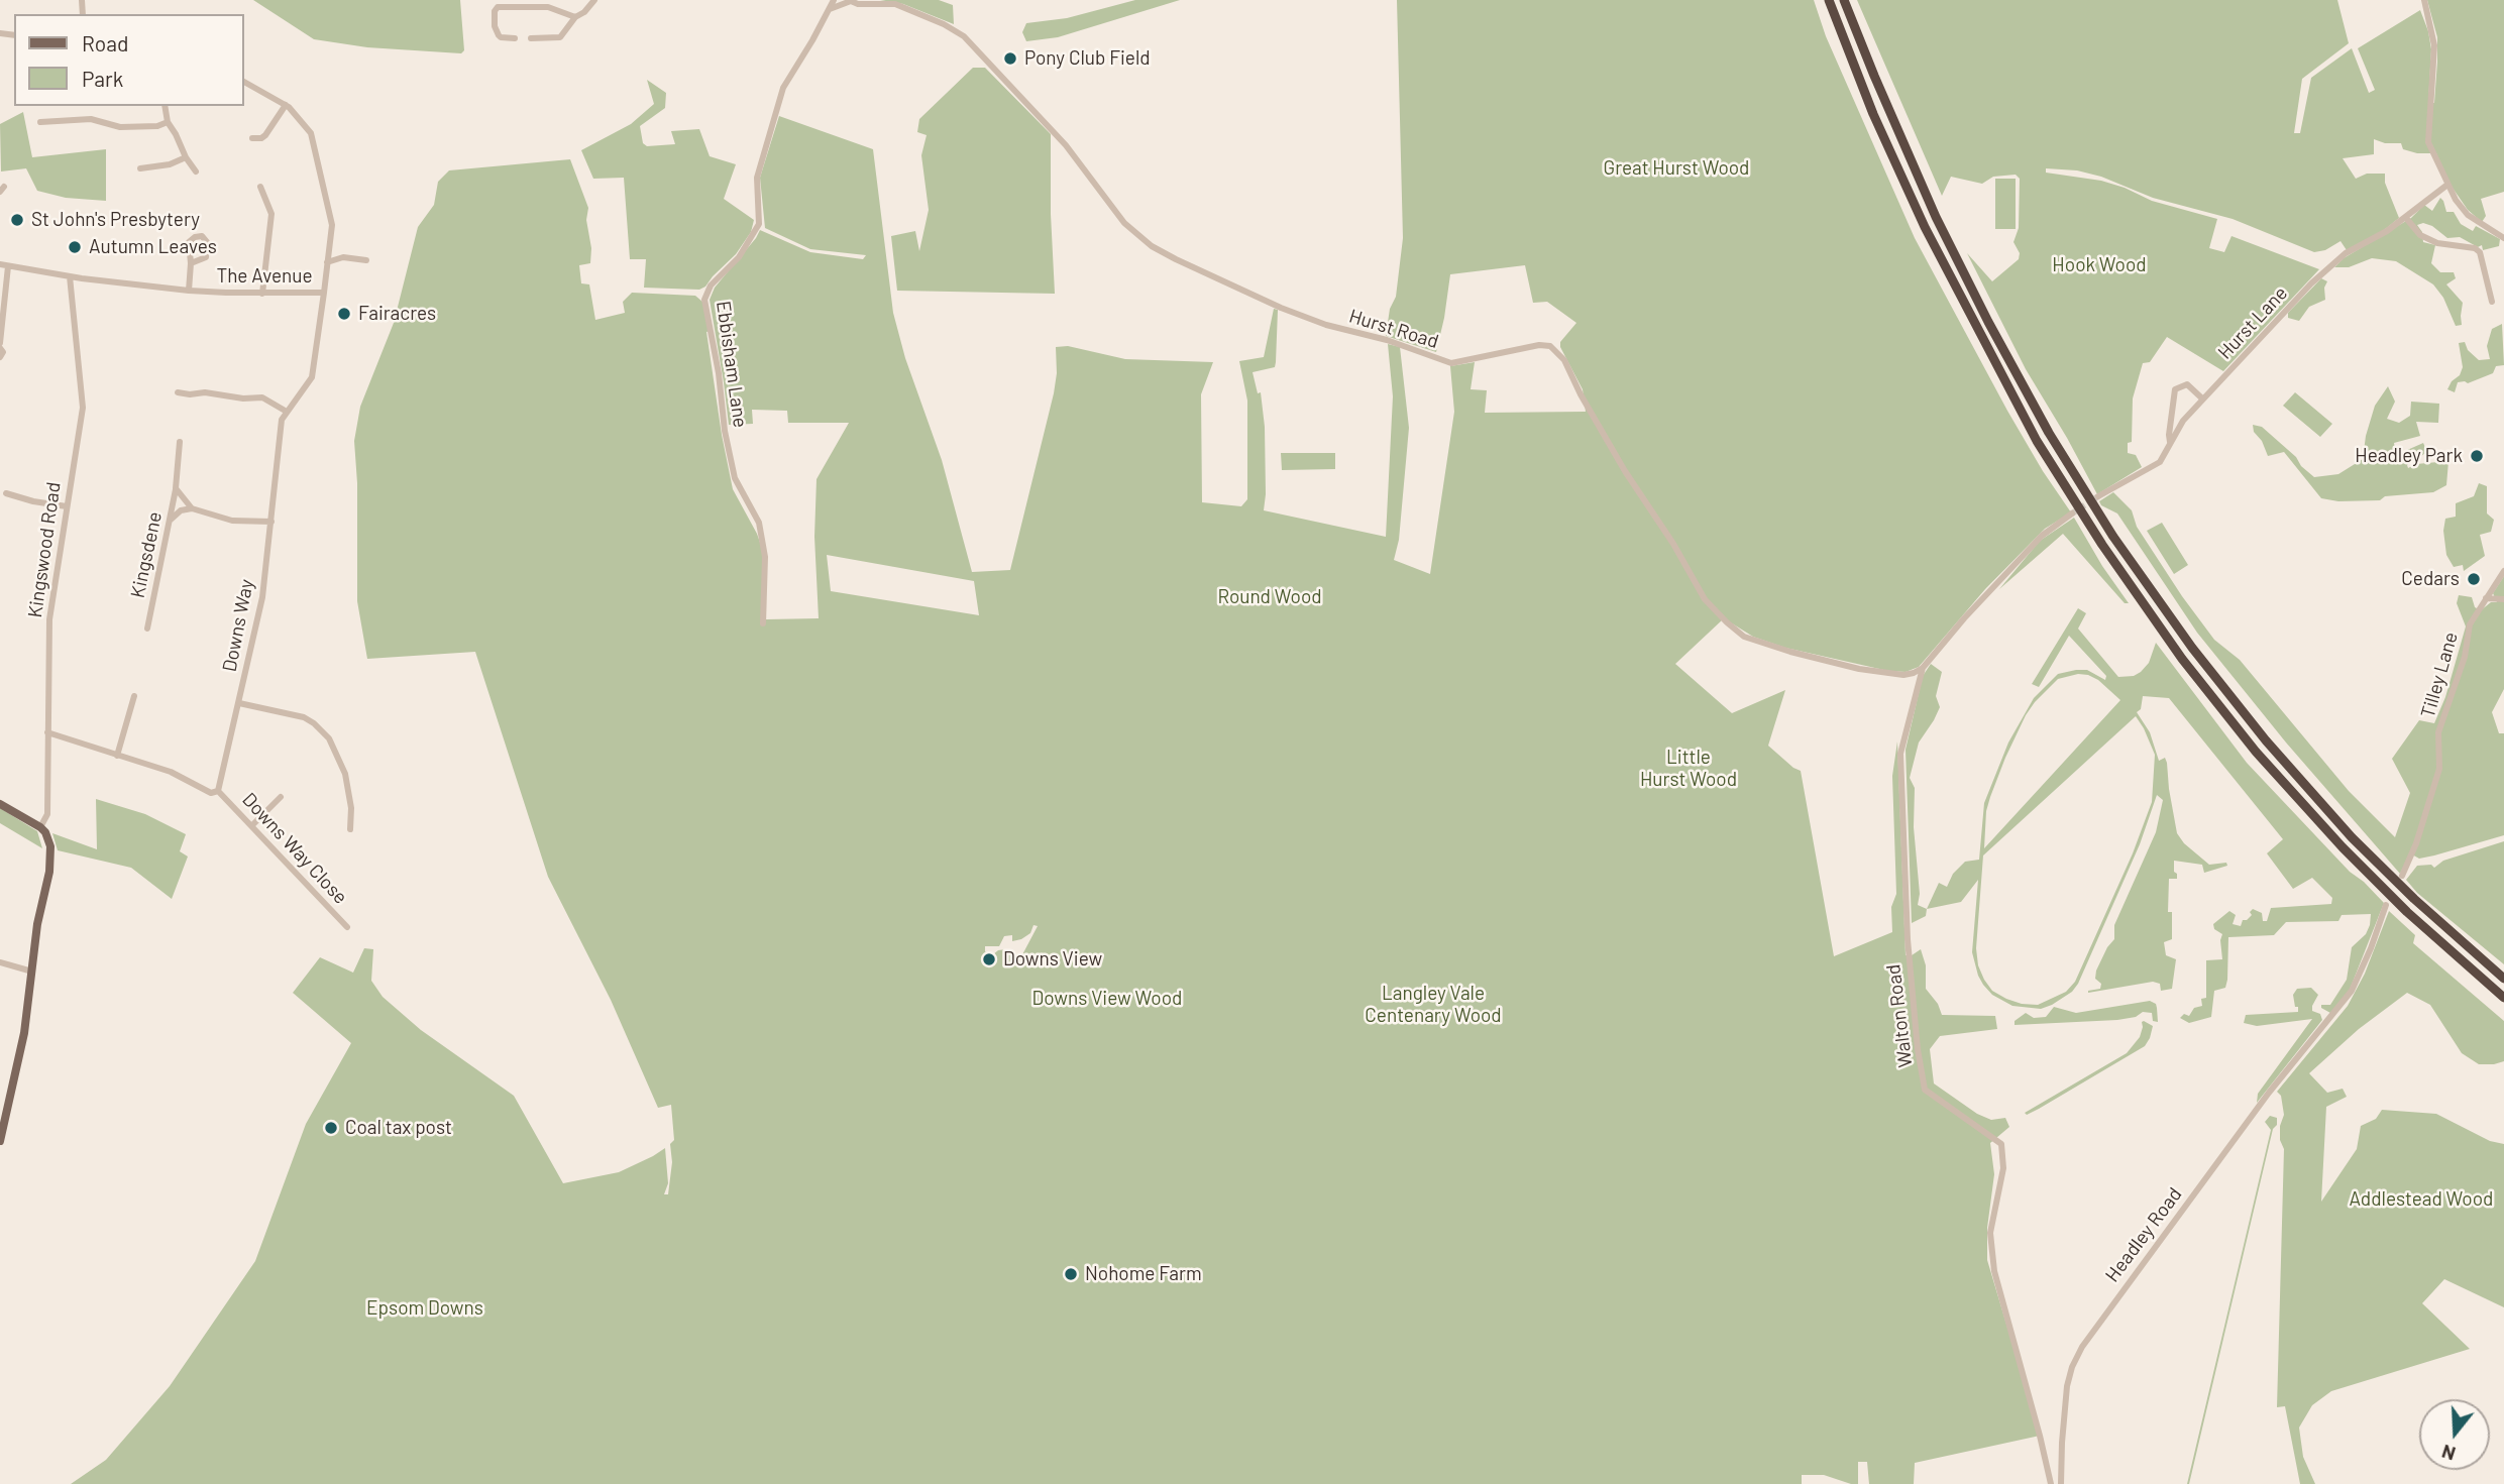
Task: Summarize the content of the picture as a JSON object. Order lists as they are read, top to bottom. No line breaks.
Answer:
{"streets":{"street":["The Avenue","Hurst Lane","Hurst Road","Ebbisham Lane","Kingswood Road","Kingsdene","Downs Way","Tilley Lane","Downs Way Close","Walton Road","Headley Road"]},"crossings":[["The Avenue","Kingswood Road"],["The Avenue","Downs Way"],["Hurst Road","Walton Road"],["Downs Way","Downs Way Close"]],"parks":["Great Hurst Wood","Hook Wood","Round Wood","Little Hurst Wood","Langley Vale Centenary Wood","Downs View Wood","Addlestead Wood","Epsom Downs"],"places":["Pony Club Field","St John's Presbytery","Autumn Leaves","Fairacres","Headley Park","Cedars","Downs View","Coal tax post","Nohome Farm"],"legend":["Road","Park"],"north":"bottom"}
